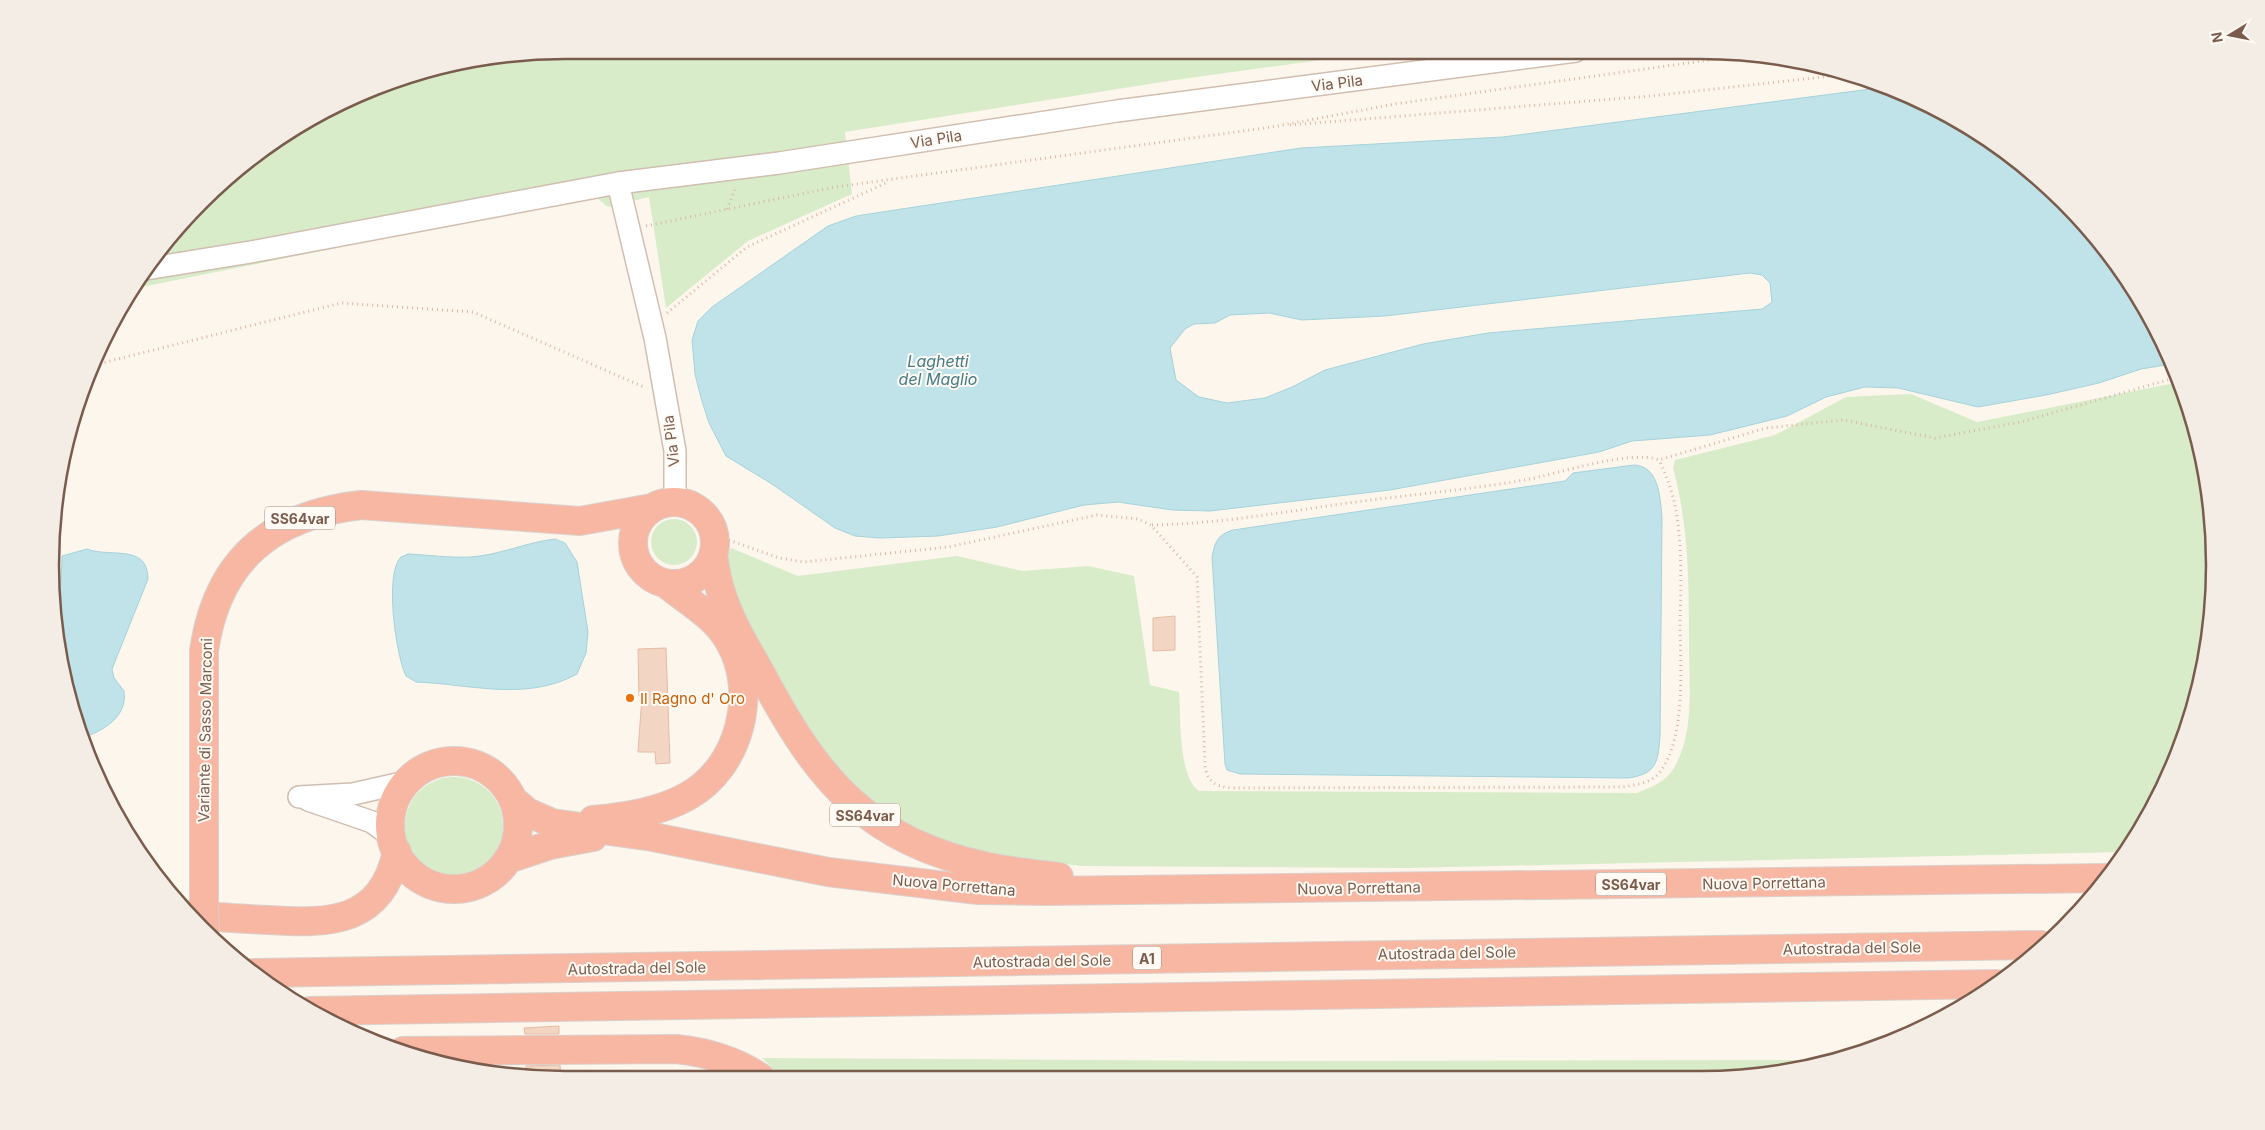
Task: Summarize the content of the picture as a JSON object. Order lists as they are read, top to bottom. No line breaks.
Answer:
{"streets":{"highway":["SS64var","Variante di Sasso Marconi","Nuova Porrettana","Autostrada del Sole","A1"],"street":["Via Pila"]},"crossings":[["Via Pila","SS64var"],["SS64var","Variante di Sasso Marconi"],["SS64var","Nuova Porrettana"]],"water":["Laghetti del Maglio"],"places":["Il Ragno d' Oro"],"north":"left"}
